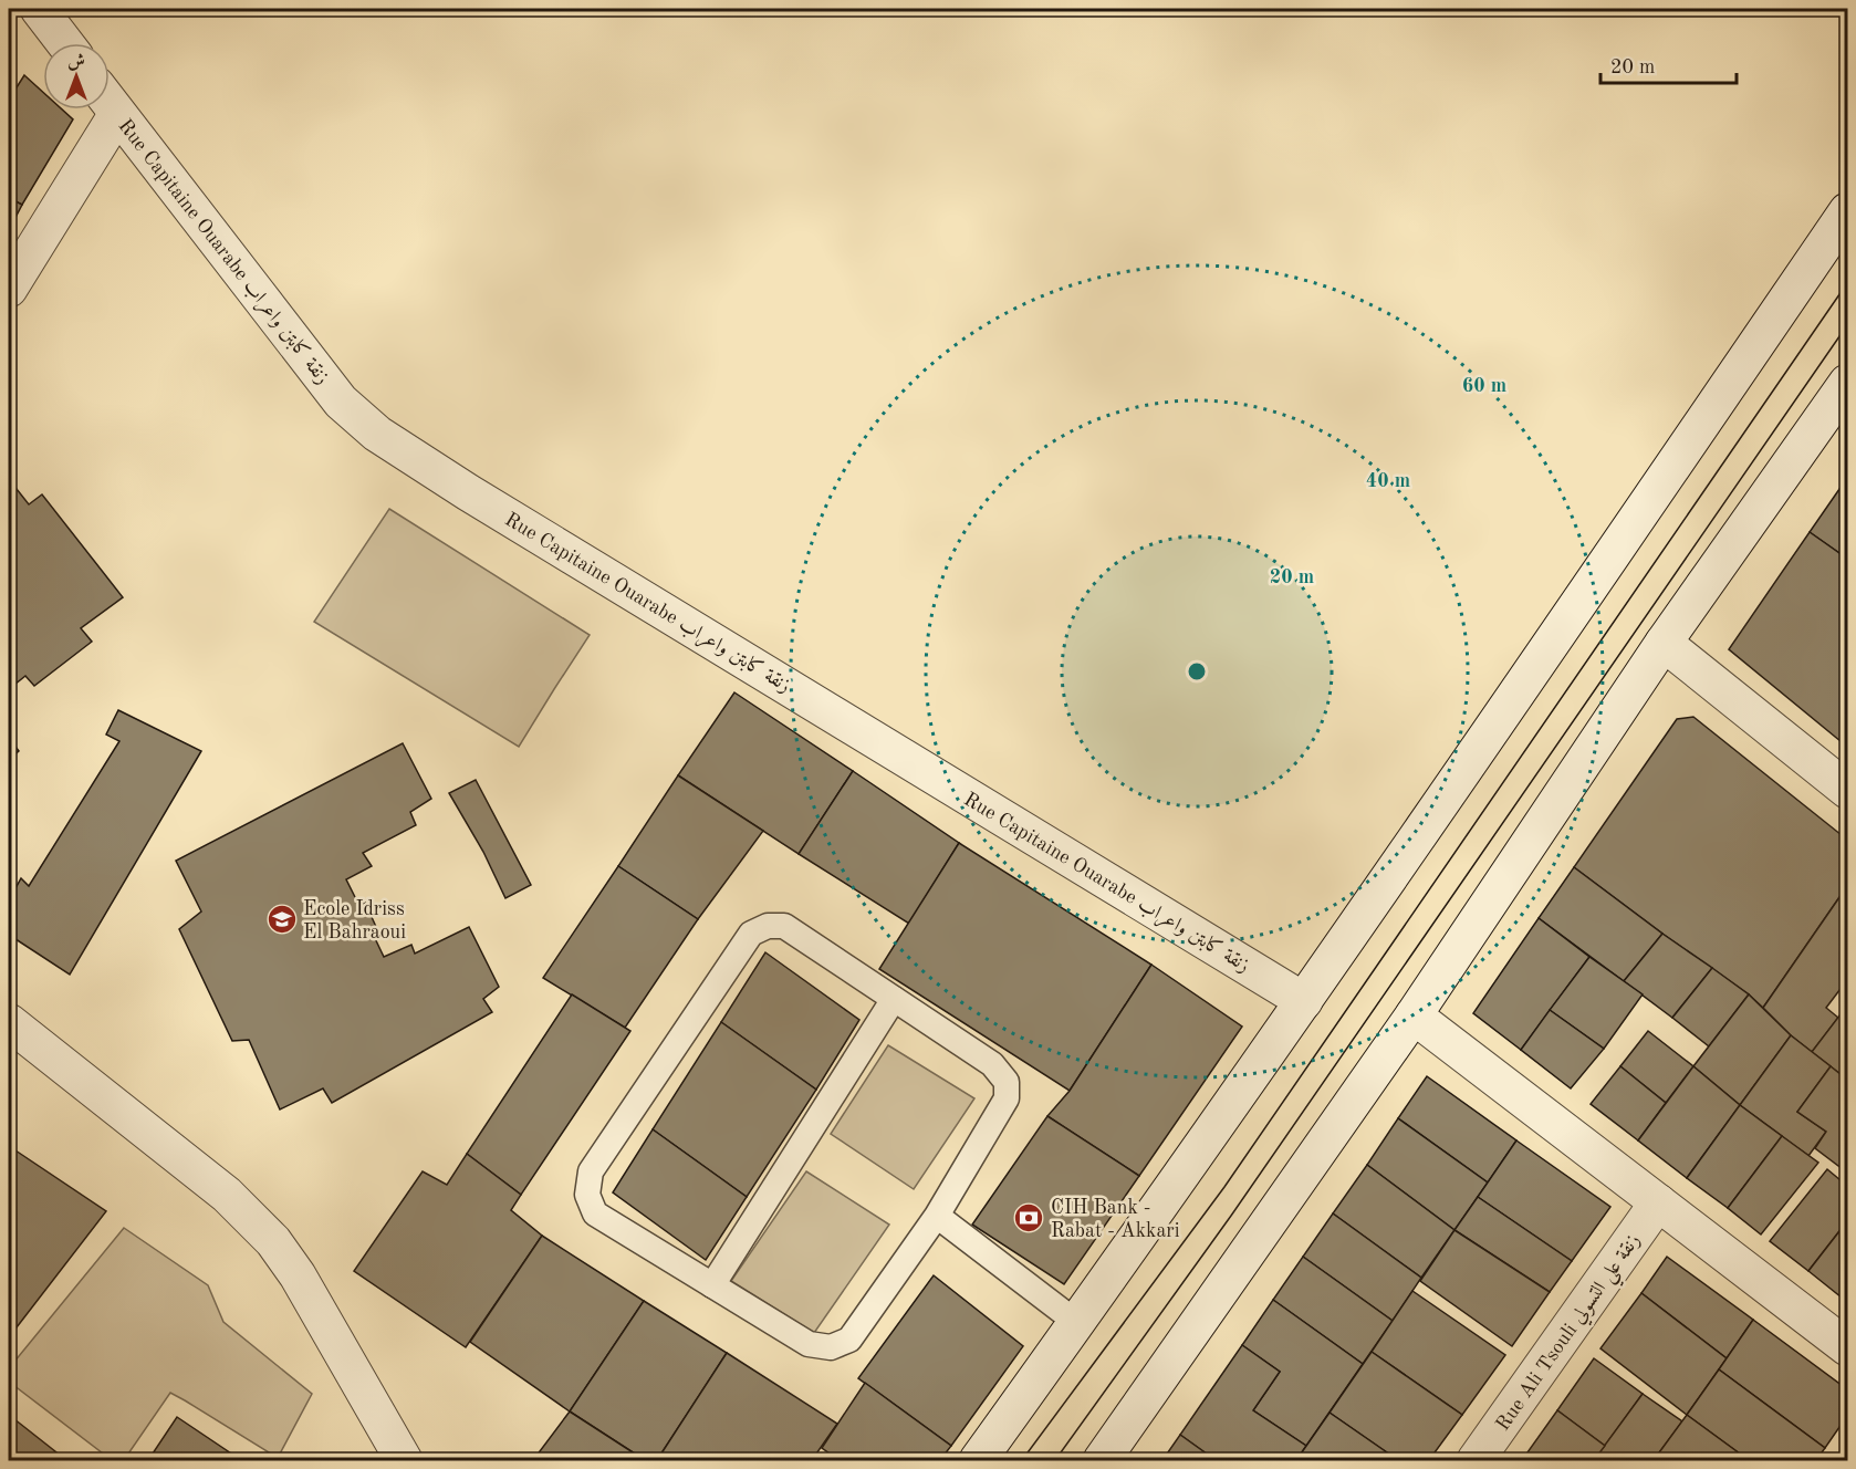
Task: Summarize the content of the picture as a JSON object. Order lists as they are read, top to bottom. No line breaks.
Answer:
{"streets":{"street":["Rue Capitaine Ouarabe زنقة كابتن واعراب","Rue Ali Tsouli زنقة علي التسولي"]},"places":{"school or university":["Ecole Idriss El Bahraoui"],"bank":["CIH Bank - Rabat - Akkari"]},"scale_bar":"20 m","north":"top","rings":["60 m","40 m","20 m"]}
